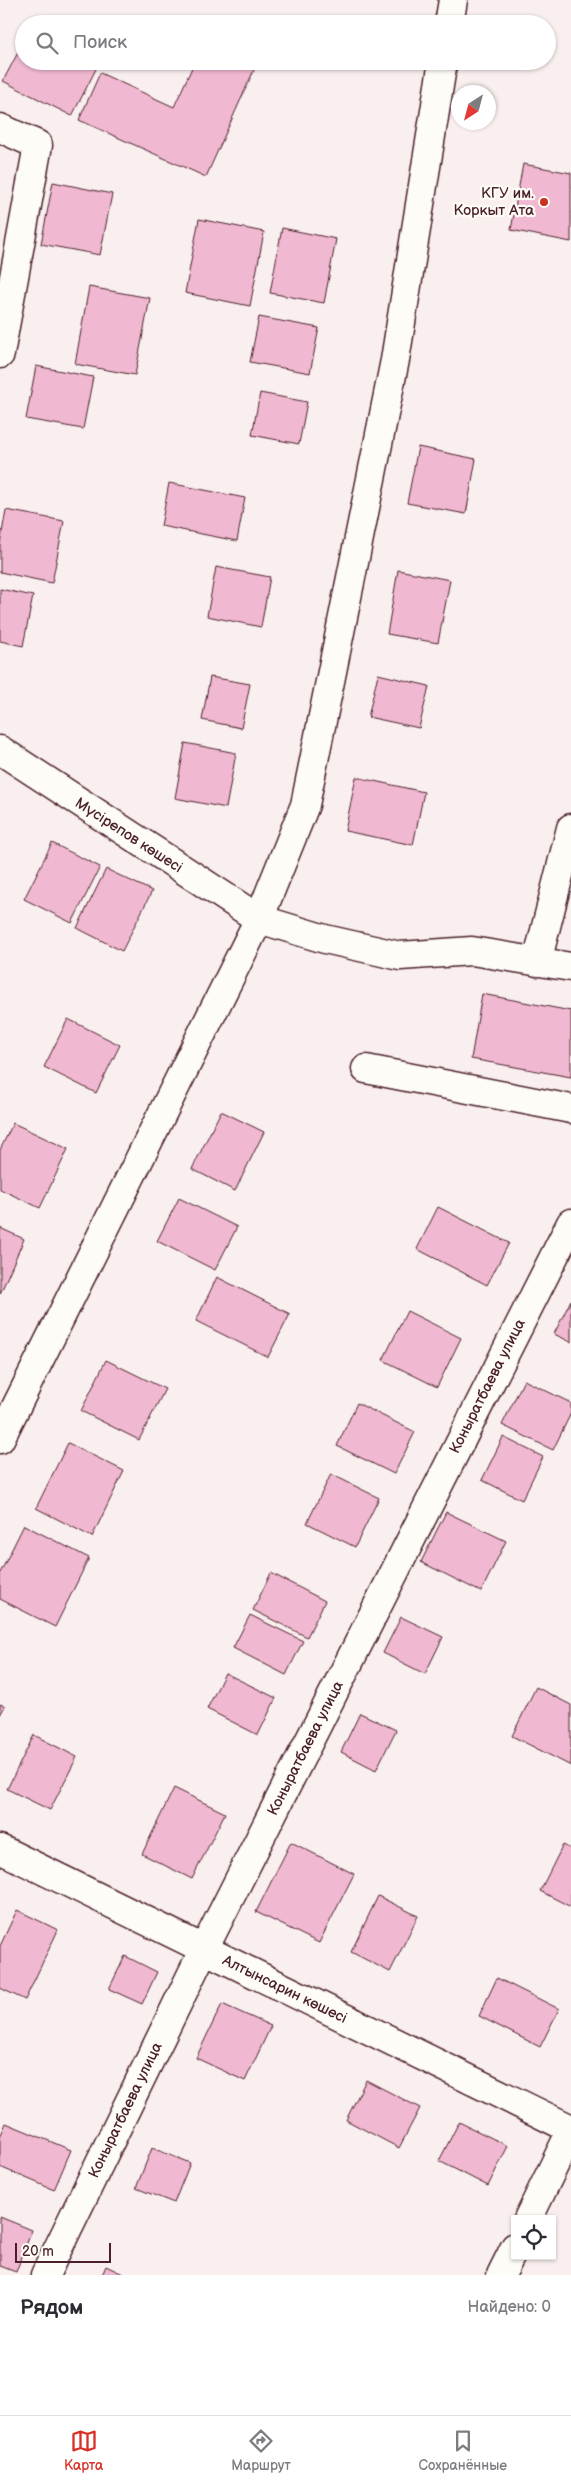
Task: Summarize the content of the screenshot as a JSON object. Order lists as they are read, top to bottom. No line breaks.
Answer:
{"streets":{"street":["Мүсірепов көшесі","Коныратбаева улица","Алтынсарин көшесі"]},"crossings":[["Коныратбаева улица","Алтынсарин көшесі"]],"places":["КГУ им. Коркыт Ата"],"scale_bar":"20 m","north":"bottom left","page":{"search":"Поиск","scale":"20 m","heading":["Рядом","Найдено: 0"],"nav":["Карта","Маршрут","Сохранённые"]}}
